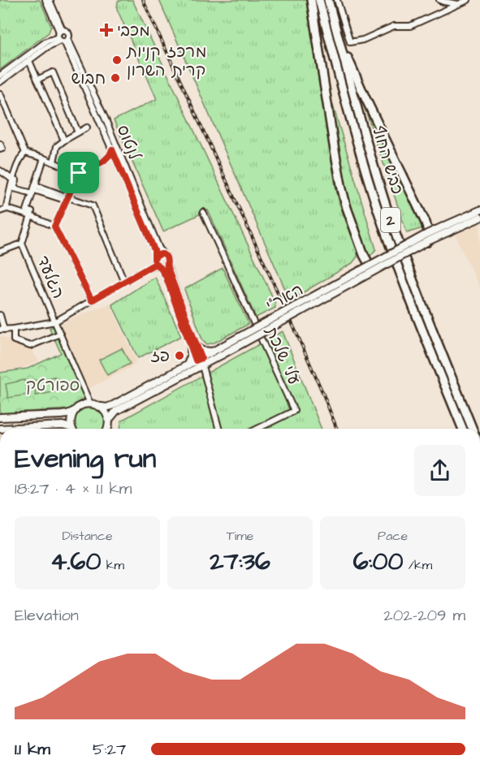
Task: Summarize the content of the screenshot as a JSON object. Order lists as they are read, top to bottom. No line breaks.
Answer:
{"streets":{"highway":["כביש החוף","2"],"main road":["האר\"י"],"street":["לנטוס","הגלעד","עלי שלכת"]},"crossings":[["לנטוס","האר\"י"]],"parks":["ספורטק"],"places":{"health":["מכבי"],"other":["מרכז קניות קרית השרון","חבוש","פז"]},"page":{"heading":["Evening run","18:27 · 4 × 1.1 km"],"stats":[["Distance","4.60 km"],["Time","27:36"],["Pace","6:00 /km"]],"chart":["Elevation","202–209 m"],"list":[{"name":"1.1 km","note":"5:27"}]}}
